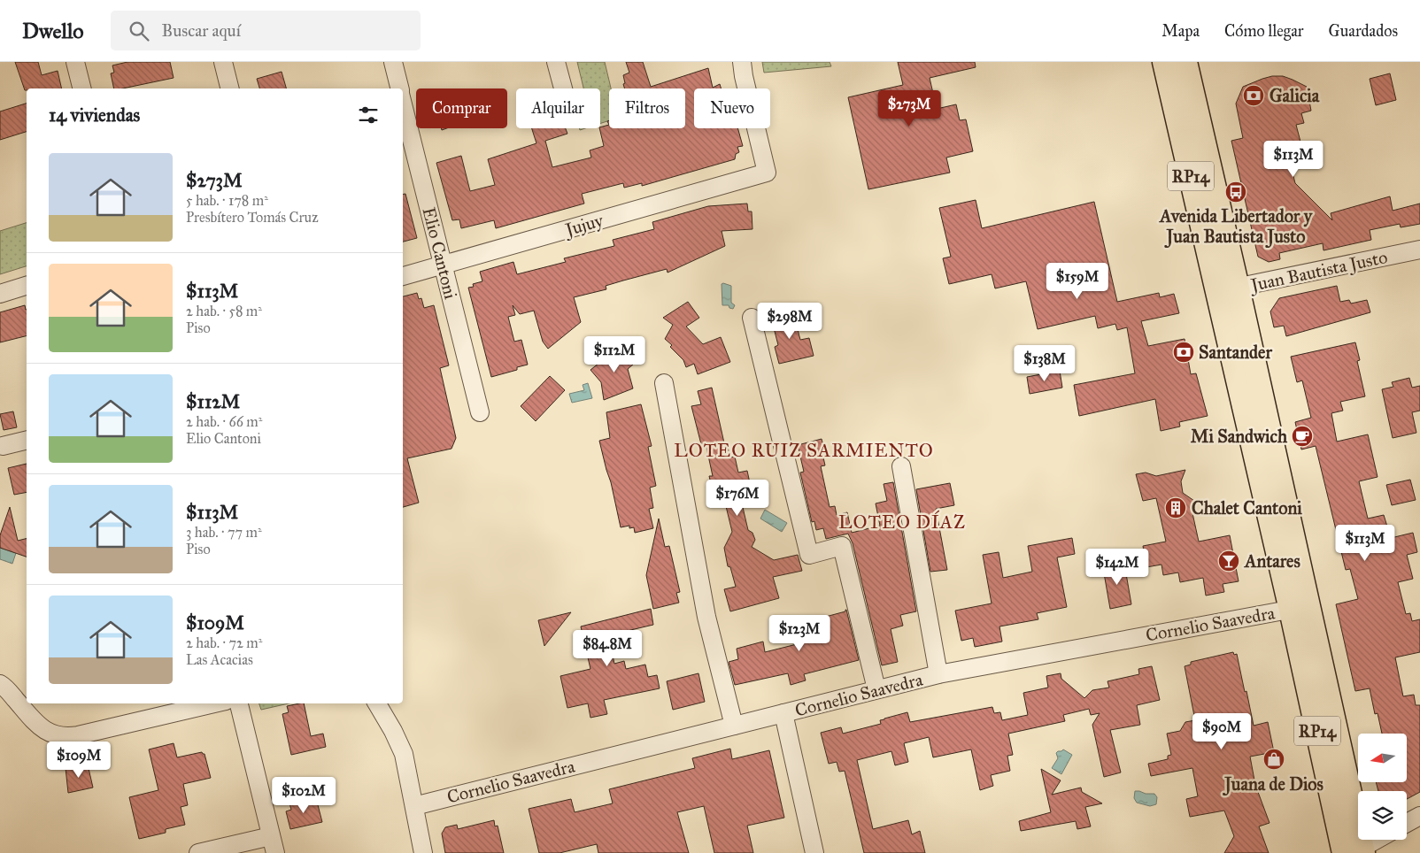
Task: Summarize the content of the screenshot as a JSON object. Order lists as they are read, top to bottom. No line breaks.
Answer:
{"streets":{"main road":["RP14"],"street":["Jujuy","Elio Cantoni","Juan Bautista Justo","Cornelio Saavedra"]},"crossings":[["RP14","Juan Bautista Justo"],["RP14","Cornelio Saavedra"],["Jujuy","Elio Cantoni"]],"districts":["LOTEO RUIZ SARMIENTO","LOTEO DÍAZ"],"places":{"bank":["Galicia","Santander"],"bus stop":["Avenida Libertador y Juan Bautista Justo"],"cafe":["Mi Sandwich"],"building":["Chalet Cantoni"],"bar":["Antares"],"shop":["Juana de Dios"]},"north":"left","page":{"header":"Dwello","search":"Buscar aquí","nav":["Mapa","Cómo llegar","Guardados"],"chip":["Comprar","Alquilar","Filtros","Nuevo"],"heading":"14 viviendas","price":["$273M","$113M","$159M","$298M","$112M","$138M","$176M","$113M","$142M","$123M","$84.8M","$90M","$109M","$102M"],"list":[{"name":"$273M","note":"5 hab. · 178 m² · Presbítero Tomás Cruz"},{"name":"$113M","note":"2 hab. · 58 m² · Piso"},{"name":"$112M","note":"2 hab. · 66 m² · Elio Cantoni"},{"name":"$113M","note":"3 hab. · 77 m² · Piso"},{"name":"$109M","note":"2 hab. · 72 m² · Las Acacias"}]}}
